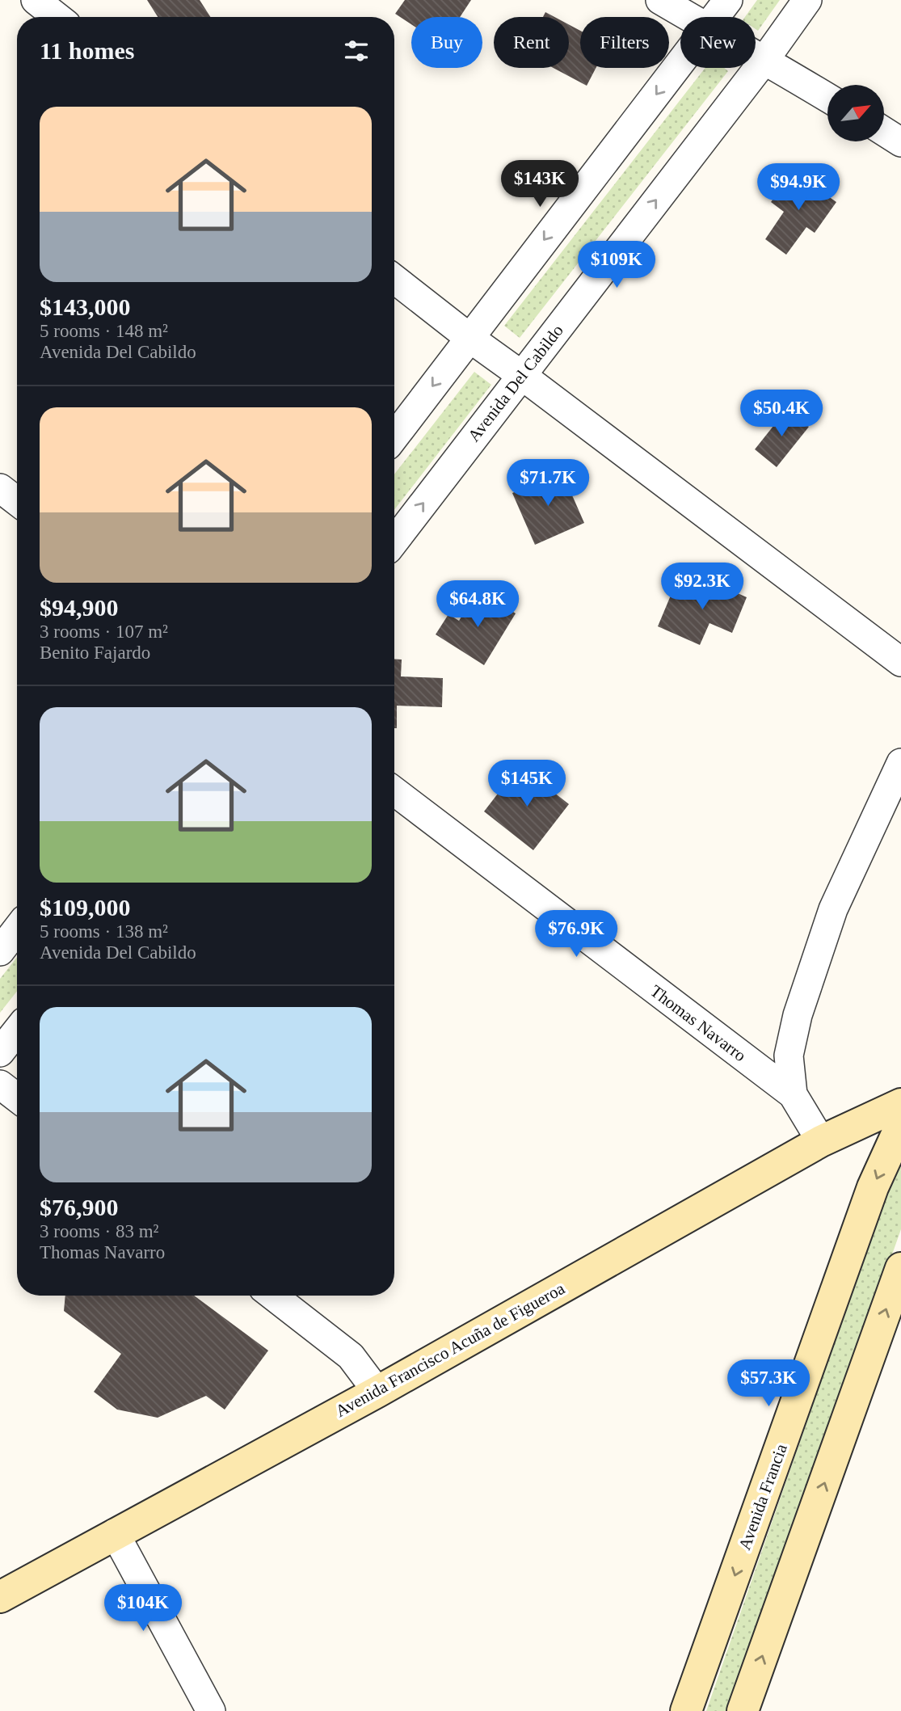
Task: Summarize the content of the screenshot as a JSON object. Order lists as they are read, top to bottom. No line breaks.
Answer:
{"streets":{"street":["Avenida Del Cabildo","Thomas Navarro","Avenida Francisco Acuña de Figueroa","Avenida Francia"]},"north":"top right","page":{"chip":["Buy","Rent","Filters","New"],"heading":"11 homes","list":[{"name":"$143,000","note":"5 rooms · 148 m² · Avenida Del Cabildo"},{"name":"$94,900","note":"3 rooms · 107 m² · Benito Fajardo"},{"name":"$109,000","note":"5 rooms · 138 m² · Avenida Del Cabildo"},{"name":"$76,900","note":"3 rooms · 83 m² · Thomas Navarro"}],"price":["$143K","$94.9K","$109K","$50.4K","$71.7K","$92.3K","$64.8K","$145K","$76.9K","$57.3K","$104K"]}}
